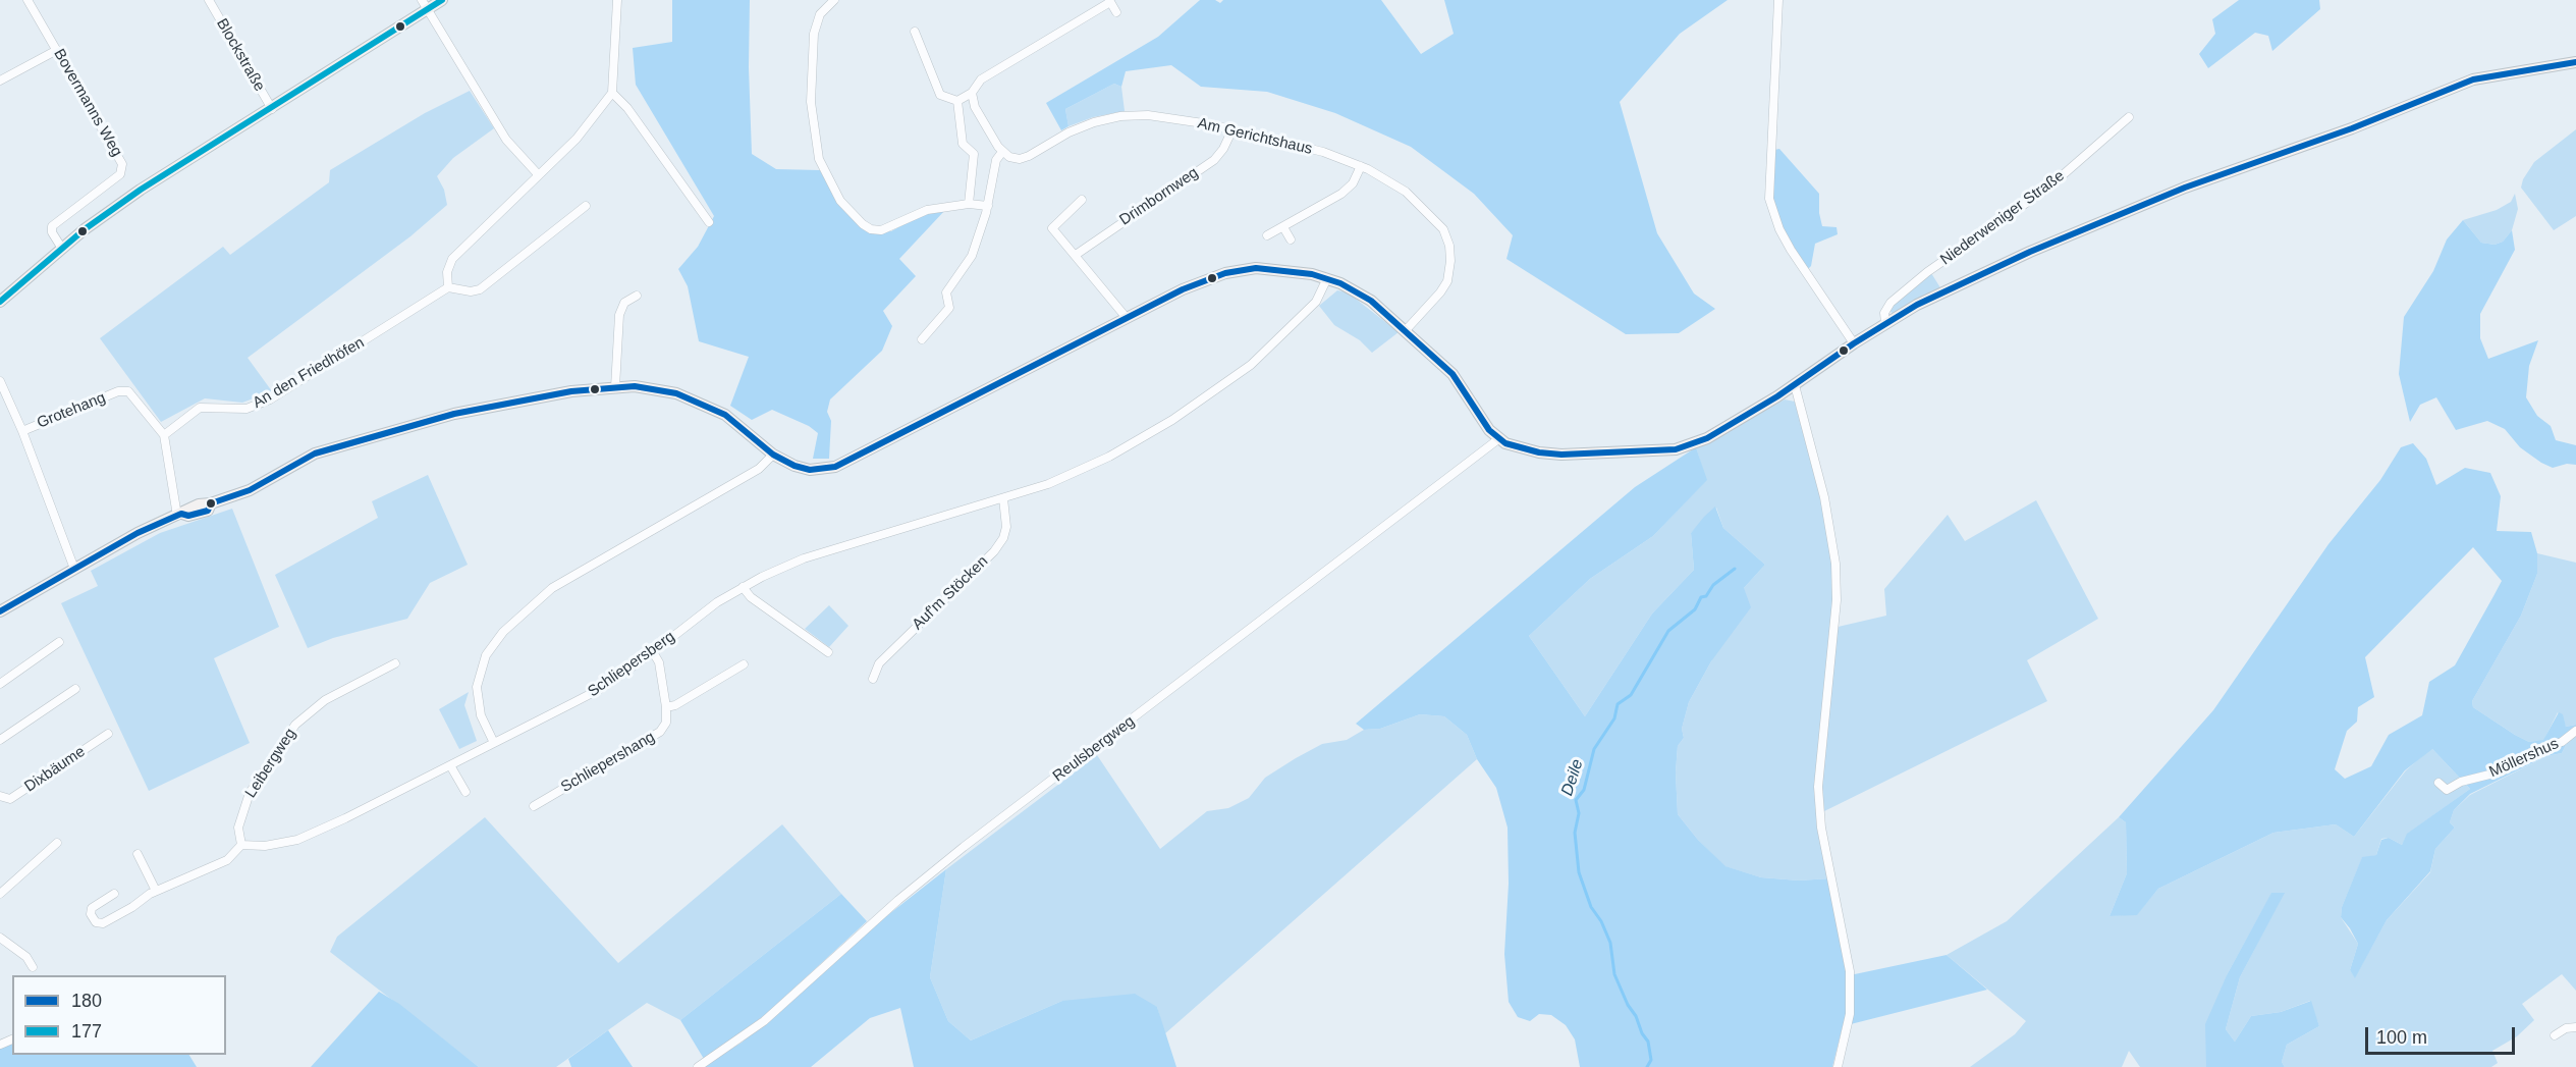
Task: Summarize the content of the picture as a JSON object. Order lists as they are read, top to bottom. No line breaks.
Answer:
{"streets":{"street":["Blockstraße","Bovermanns Weg","Am Gerichtshaus","Drimbornweg","Niederweniger Straße","An den Friedhöfen","Grotehang","Auf'm Stöcken","Schliepersberg","Reulsbergweg","Möllershus","Schliepershang","Leibergweg","Dixbäume"]},"crossings":[["Am Gerichtshaus","Drimbornweg"],["Niederweniger Straße","Reulsbergweg"],["An den Friedhöfen","Grotehang"],["Auf'm Stöcken","Schliepersberg"],["Schliepersberg","Schliepershang"],["Schliepersberg","Leibergweg"]],"water":["Deile"],"lines":["transit line 177","transit line 180"],"legend":["180","177"],"scale_bar":"100 m"}
